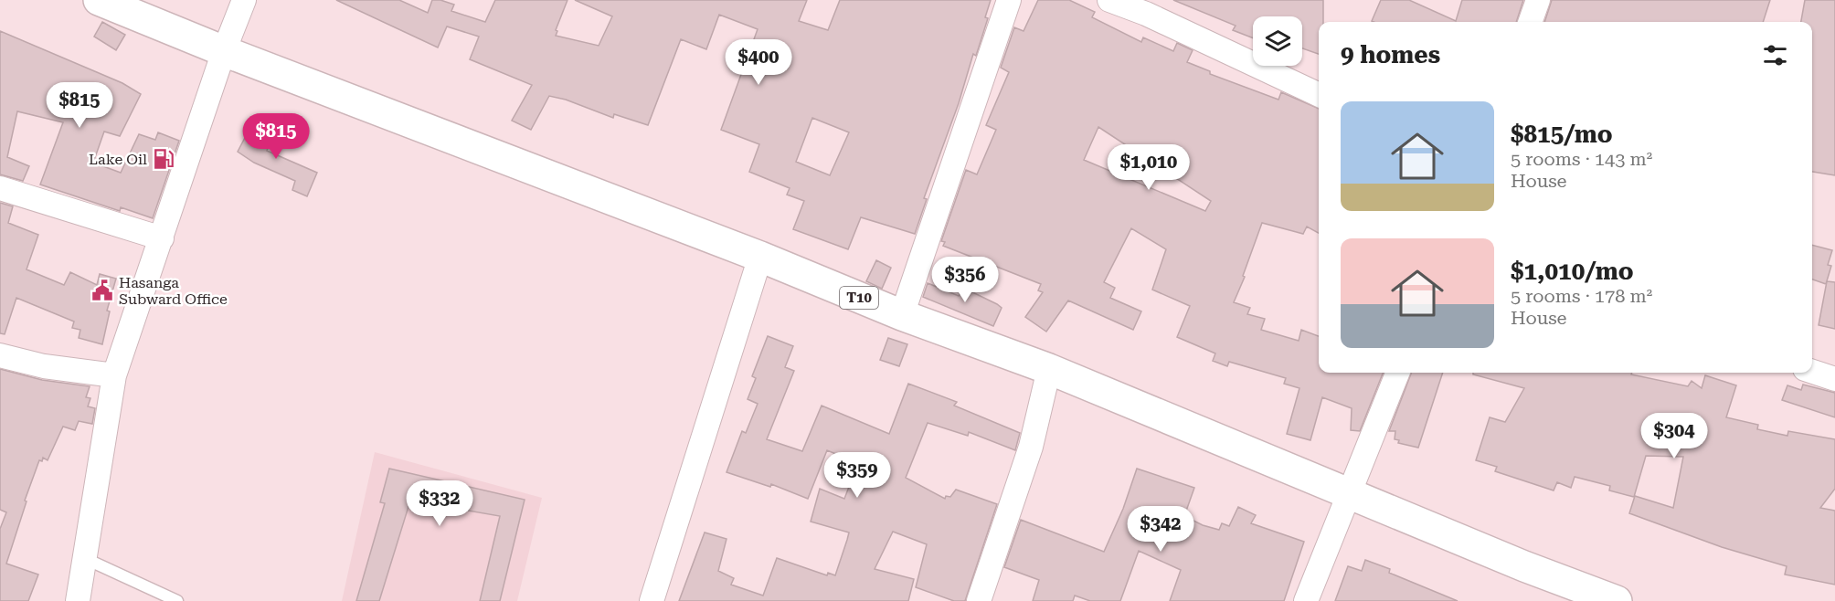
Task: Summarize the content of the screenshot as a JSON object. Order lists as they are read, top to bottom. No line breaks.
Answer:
{"streets":{"highway":["T10"]},"places":{"fuel station":["Lake Oil"],"public building":["Hasanga Subward Office"]},"page":{"heading":"9 homes","price":["$400","$815","$815","$1,010","$356","$304","$359","$332","$342"],"list":[{"name":"$815/mo","note":"5 rooms · 143 m² · House"},{"name":"$1,010/mo","note":"5 rooms · 178 m² · House"}]}}
